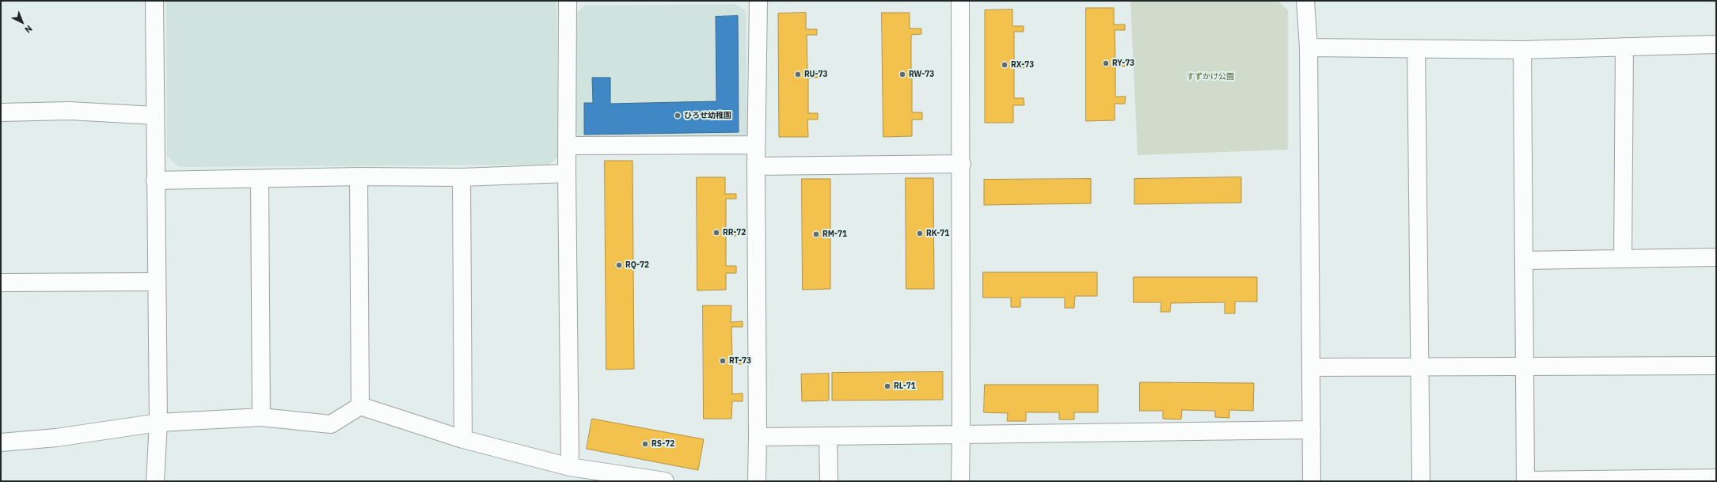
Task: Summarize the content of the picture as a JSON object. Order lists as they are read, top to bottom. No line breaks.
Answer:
{"parks":["すずかけ公園"],"places":["RY-73","RX-73","RU-73","RW-73","ひろせ幼稚園","RR-72","RK-71","RM-71","RQ-72","RT-73","RL-71","RS-72"],"north":"bottom right"}
